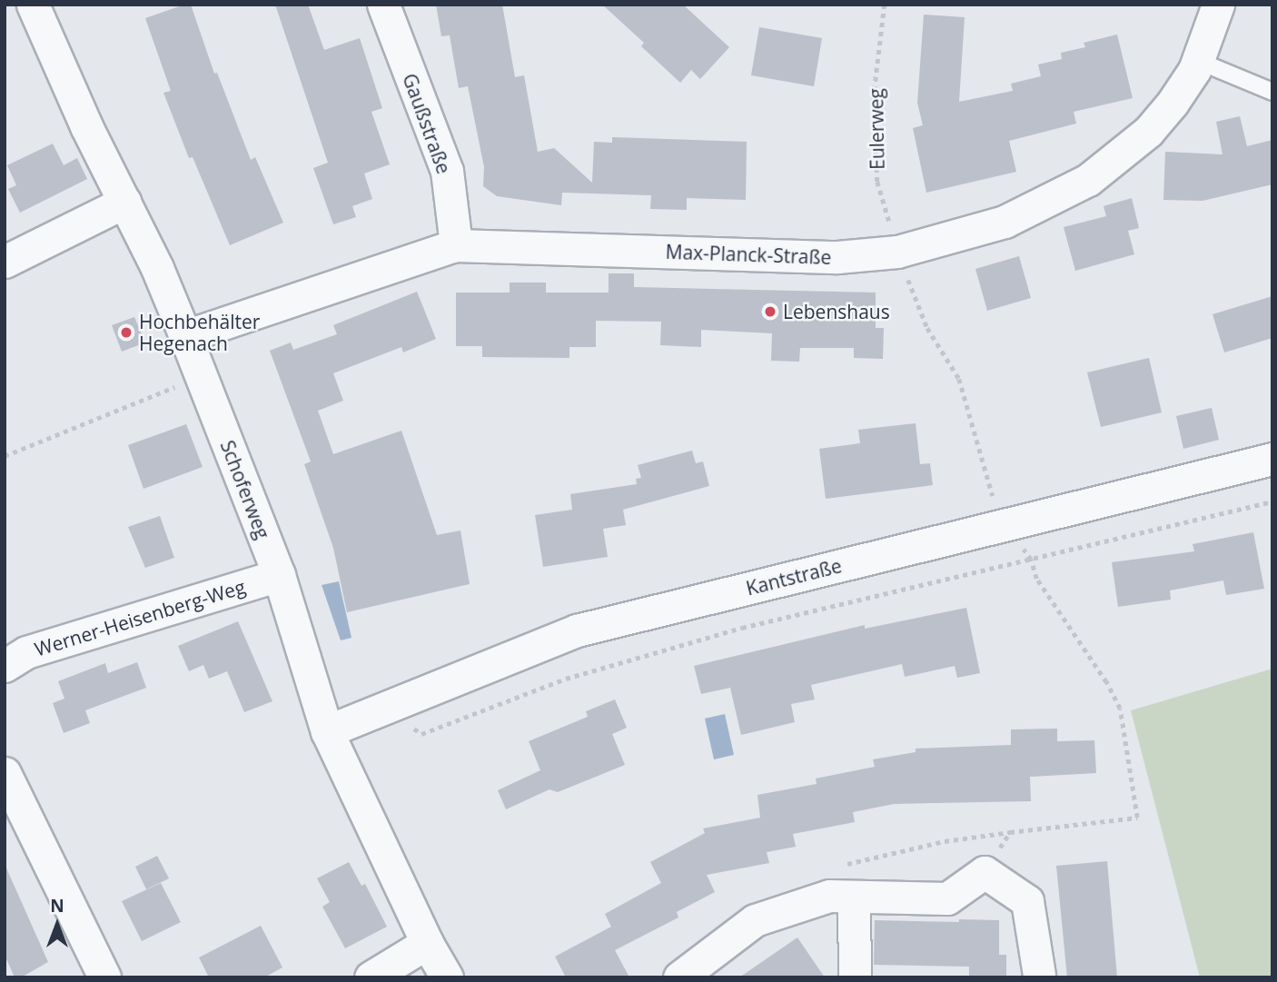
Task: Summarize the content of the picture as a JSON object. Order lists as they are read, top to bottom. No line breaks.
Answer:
{"streets":{"street":["Gaußstraße","Max-Planck-Straße","Schoferweg","Kantstraße","Werner-Heisenberg-Weg"],"path":["Eulerweg"]},"crossings":[["Gaußstraße","Max-Planck-Straße"],["Eulerweg","Max-Planck-Straße"],["Eulerweg","Kantstraße"],["Max-Planck-Straße","Schoferweg"],["Schoferweg","Kantstraße"],["Schoferweg","Werner-Heisenberg-Weg"]],"places":["Lebenshaus","Hochbehälter Hegenach"],"north":"top"}
